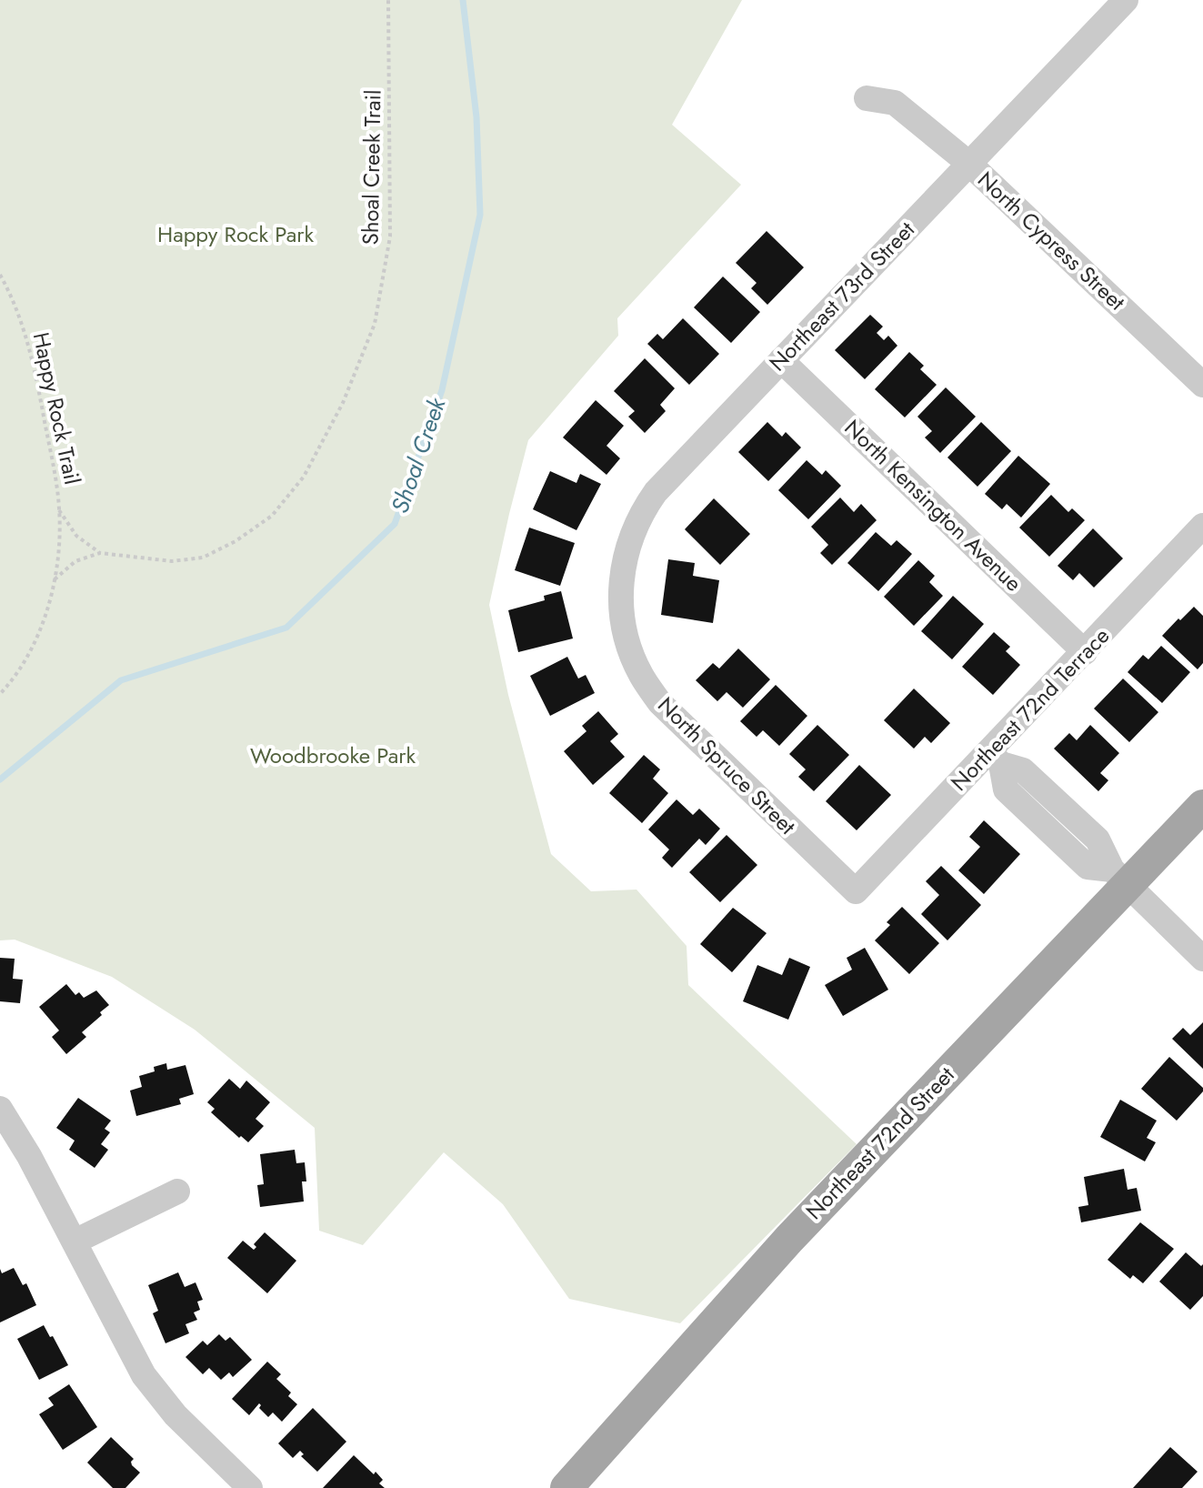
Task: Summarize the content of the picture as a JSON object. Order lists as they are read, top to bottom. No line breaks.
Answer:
{"streets":{"main road":["Northeast 72nd Street"],"street":["North Cypress Street","Northeast 73rd Street","North Kensington Avenue","Northeast 72nd Terrace","North Spruce Street"],"path":["Shoal Creek Trail","Happy Rock Trail"]},"crossings":[["North Cypress Street","Northeast 73rd Street"],["Northeast 73rd Street","North Kensington Avenue"],["Northeast 73rd Street","North Spruce Street"],["North Kensington Avenue","Northeast 72nd Terrace"],["Northeast 72nd Terrace","North Spruce Street"]],"water":["Shoal Creek"],"parks":["Happy Rock Park","Woodbrooke Park"]}
